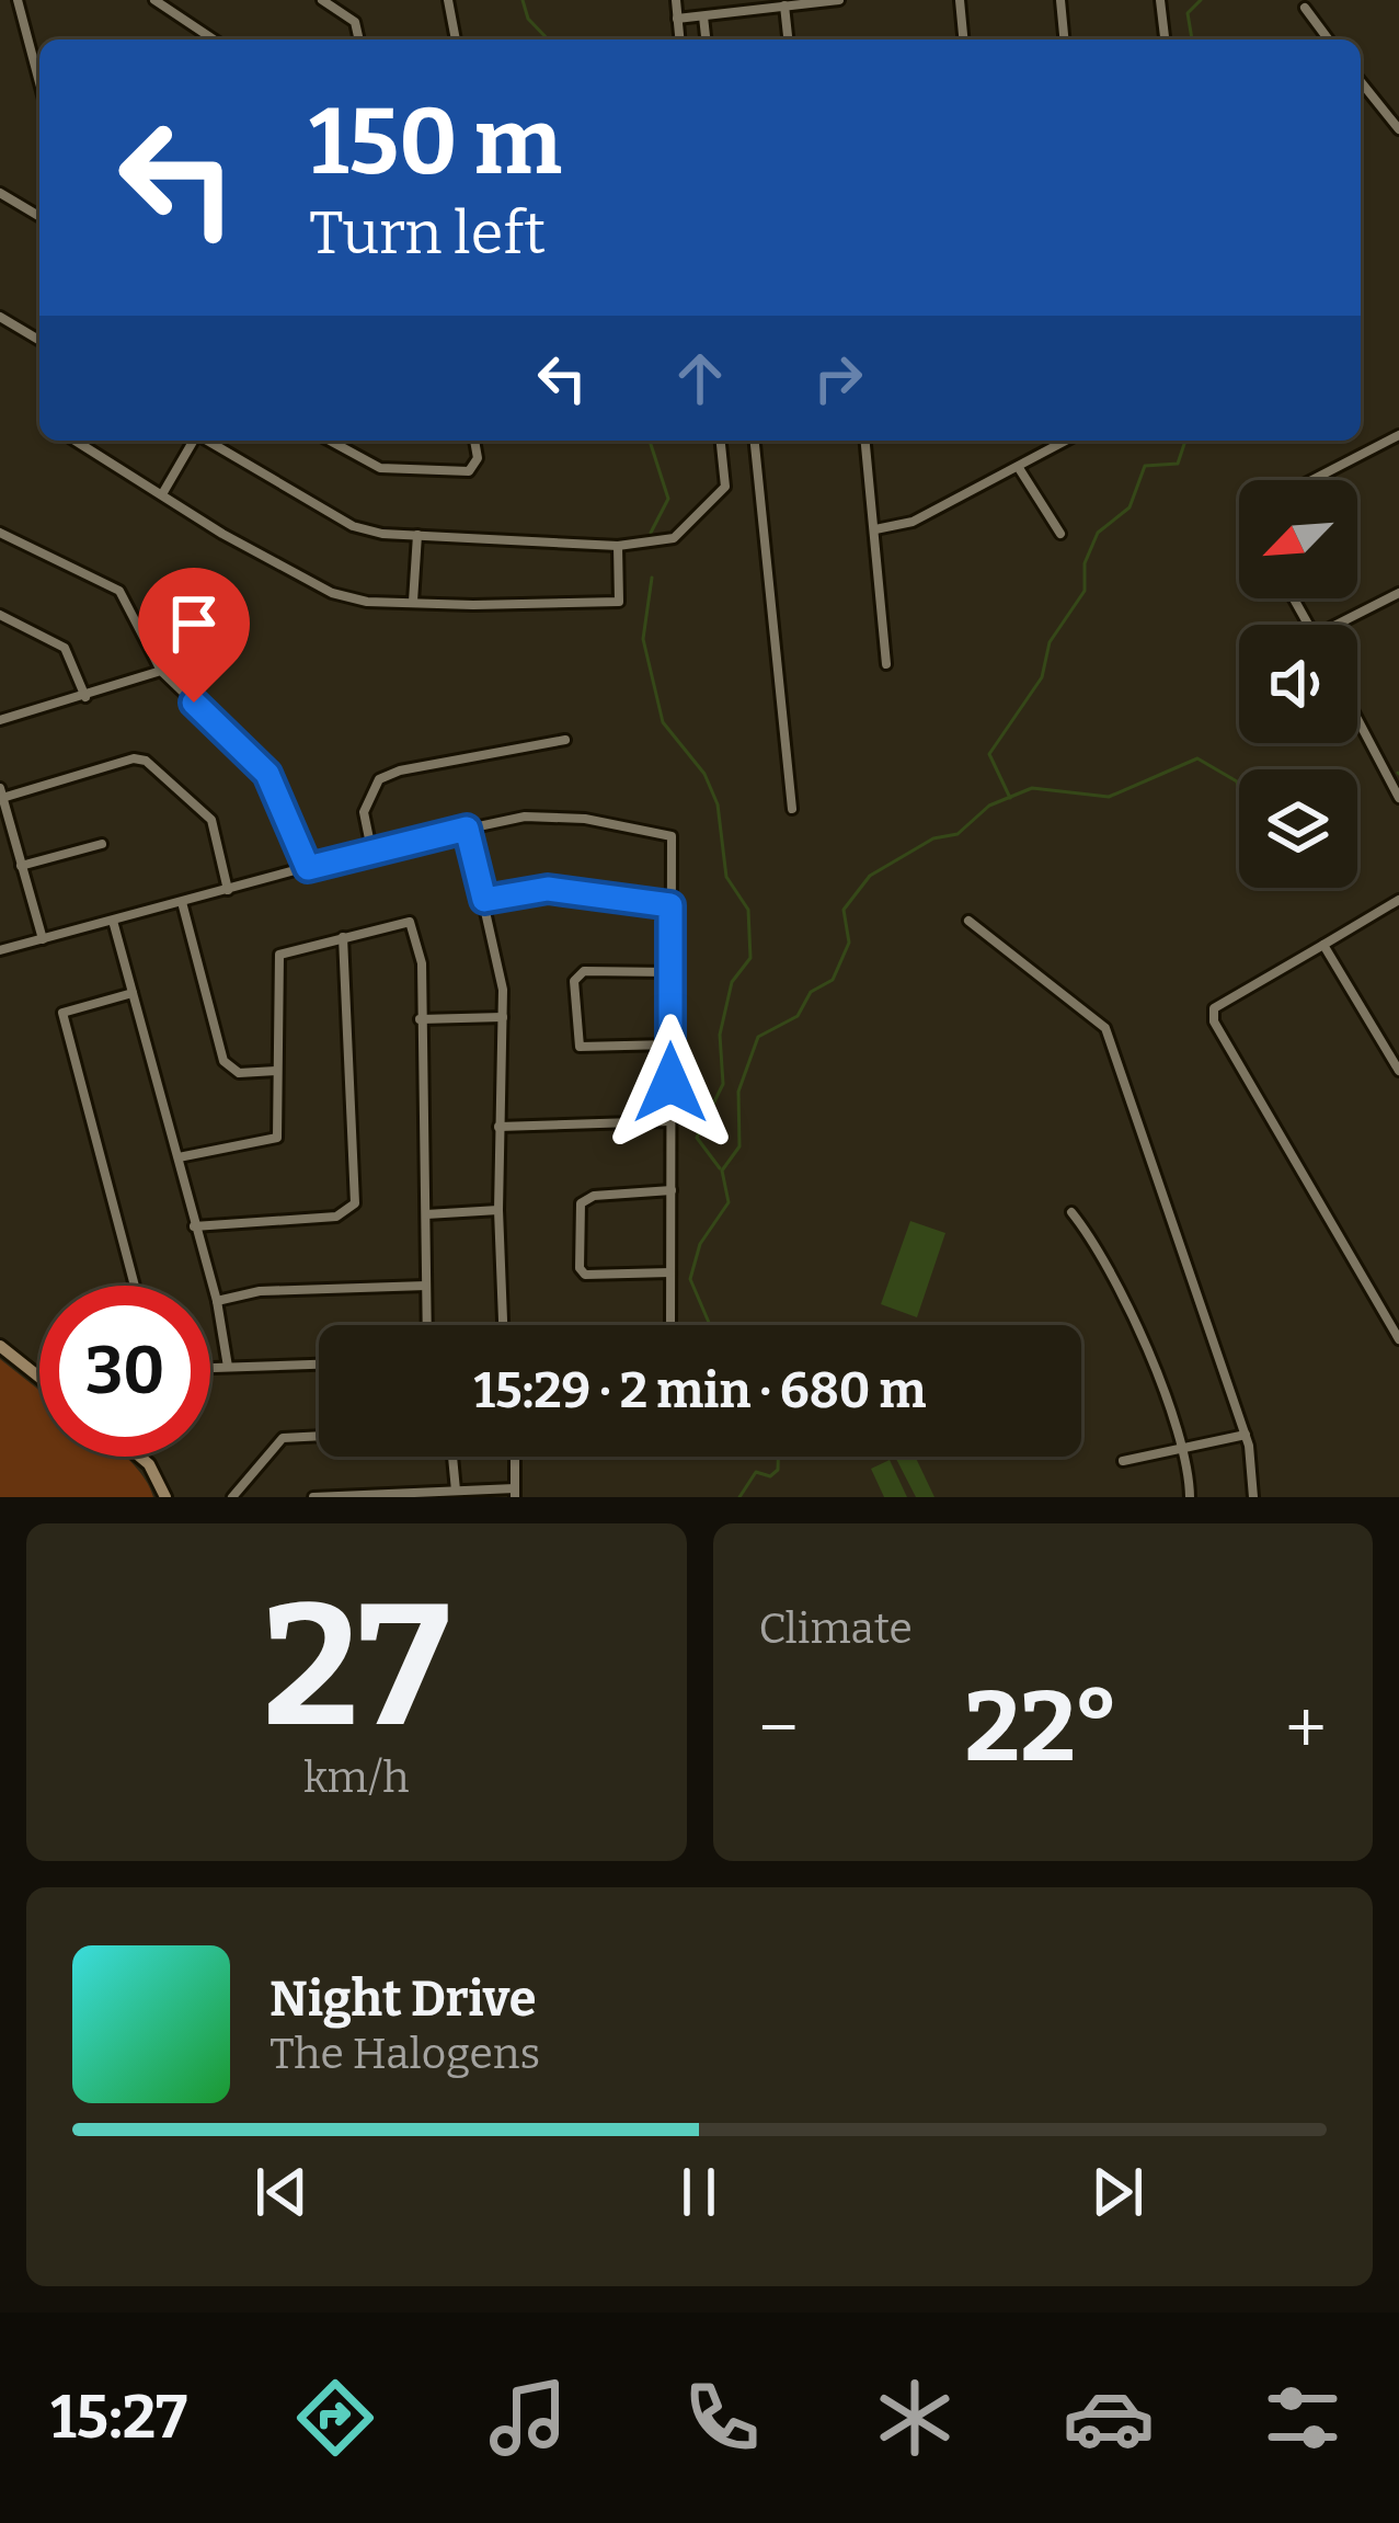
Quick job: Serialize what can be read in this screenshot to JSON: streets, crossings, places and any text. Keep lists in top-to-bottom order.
{
  "north": "bottom left",
  "page": {
    "turn": ["150 m", "Turn left"],
    "limit": "30",
    "trip": "15:29 · 2 min · 680 m",
    "tile": [
      ["27", "km/h"],
      "Climate"
    ],
    "heat": ["−", "22°", "+"],
    "song": ["Night Drive", "The Halogens"],
    "tabs": "15:27"
  }
}
